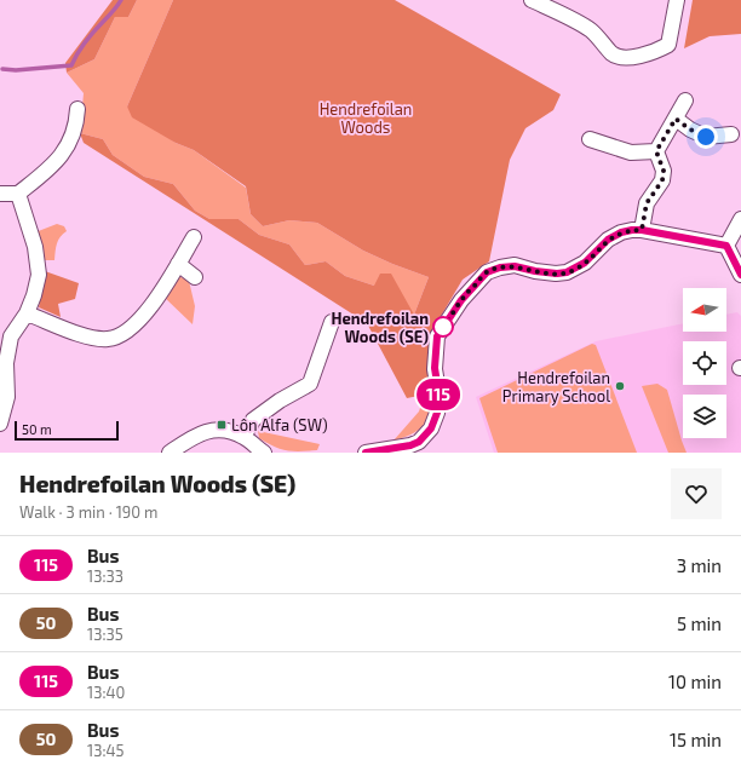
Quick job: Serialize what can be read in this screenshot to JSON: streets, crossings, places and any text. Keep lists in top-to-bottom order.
{
  "parks": ["Hendrefoilan Woods"],
  "places": {
    "other": ["Hendrefoilan Woods (SE)", "Hendrefoilan Primary School"],
    "transit": ["Lôn Alfa (SW)"]
  },
  "lines": ["bus line 115"],
  "scale_bar": "50 m",
  "north": "left",
  "page": {
    "on_map": "115",
    "scale": "50 m",
    "heading": ["Hendrefoilan Woods (SE)", "Walk · 3 min · 190 m"],
    "list": [
      {
        "mark": "115",
        "name": "Bus",
        "note": "13:33",
        "value": "3 min"
      },
      {
        "mark": "50",
        "name": "Bus",
        "note": "13:35",
        "value": "5 min"
      },
      {
        "mark": "115",
        "name": "Bus",
        "note": "13:40",
        "value": "10 min"
      },
      {
        "mark": "50",
        "name": "Bus",
        "note": "13:45",
        "value": "15 min"
      }
    ]
  }
}
